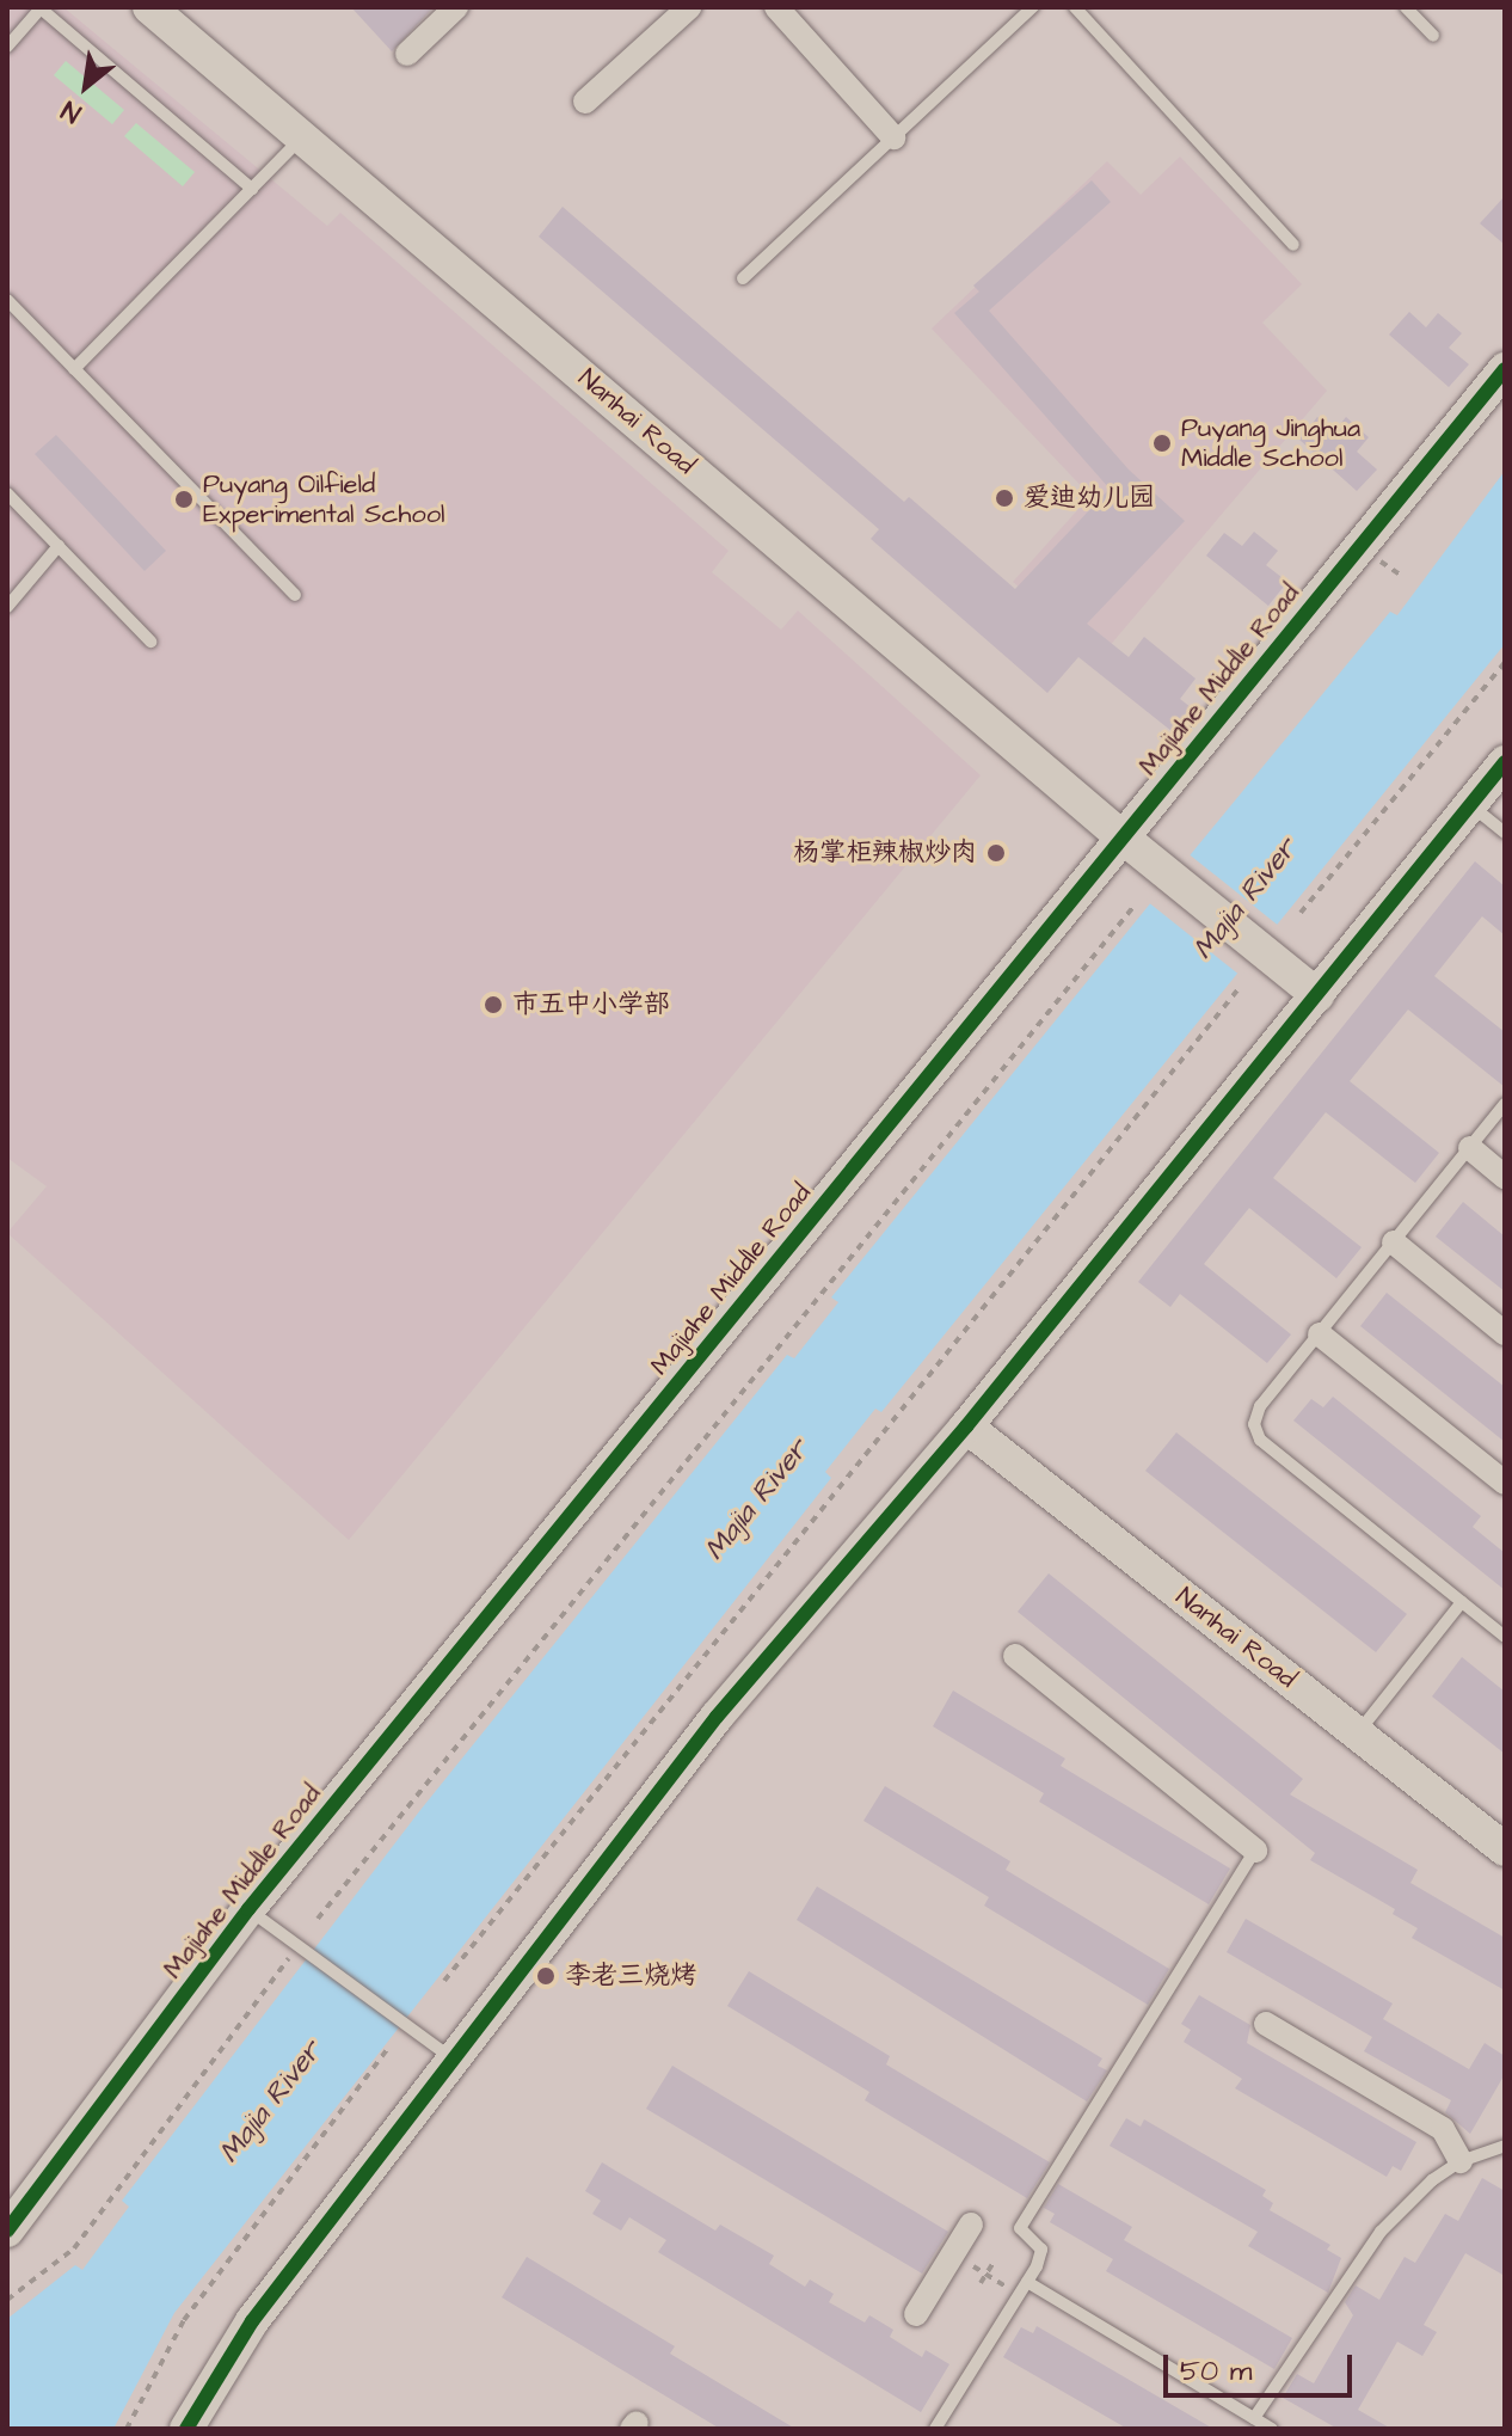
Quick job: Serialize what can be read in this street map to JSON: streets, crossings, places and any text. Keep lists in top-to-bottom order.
{
  "streets": {
    "street": ["Nanhai Road", "Majiahe Middle Road"]
  },
  "crossings": [
    ["Nanhai Road", "Majiahe Middle Road"]
  ],
  "water": ["Majia River"],
  "places": [
    "Puyang Jinghua Middle School",
    "爱迪幼儿园",
    "Puyang Oilfield Experimental School",
    "杨掌柜辣椒炒肉",
    "市五中小学部",
    "李老三烧烤"
  ],
  "scale_bar": "50 m",
  "north": "bottom left"
}
